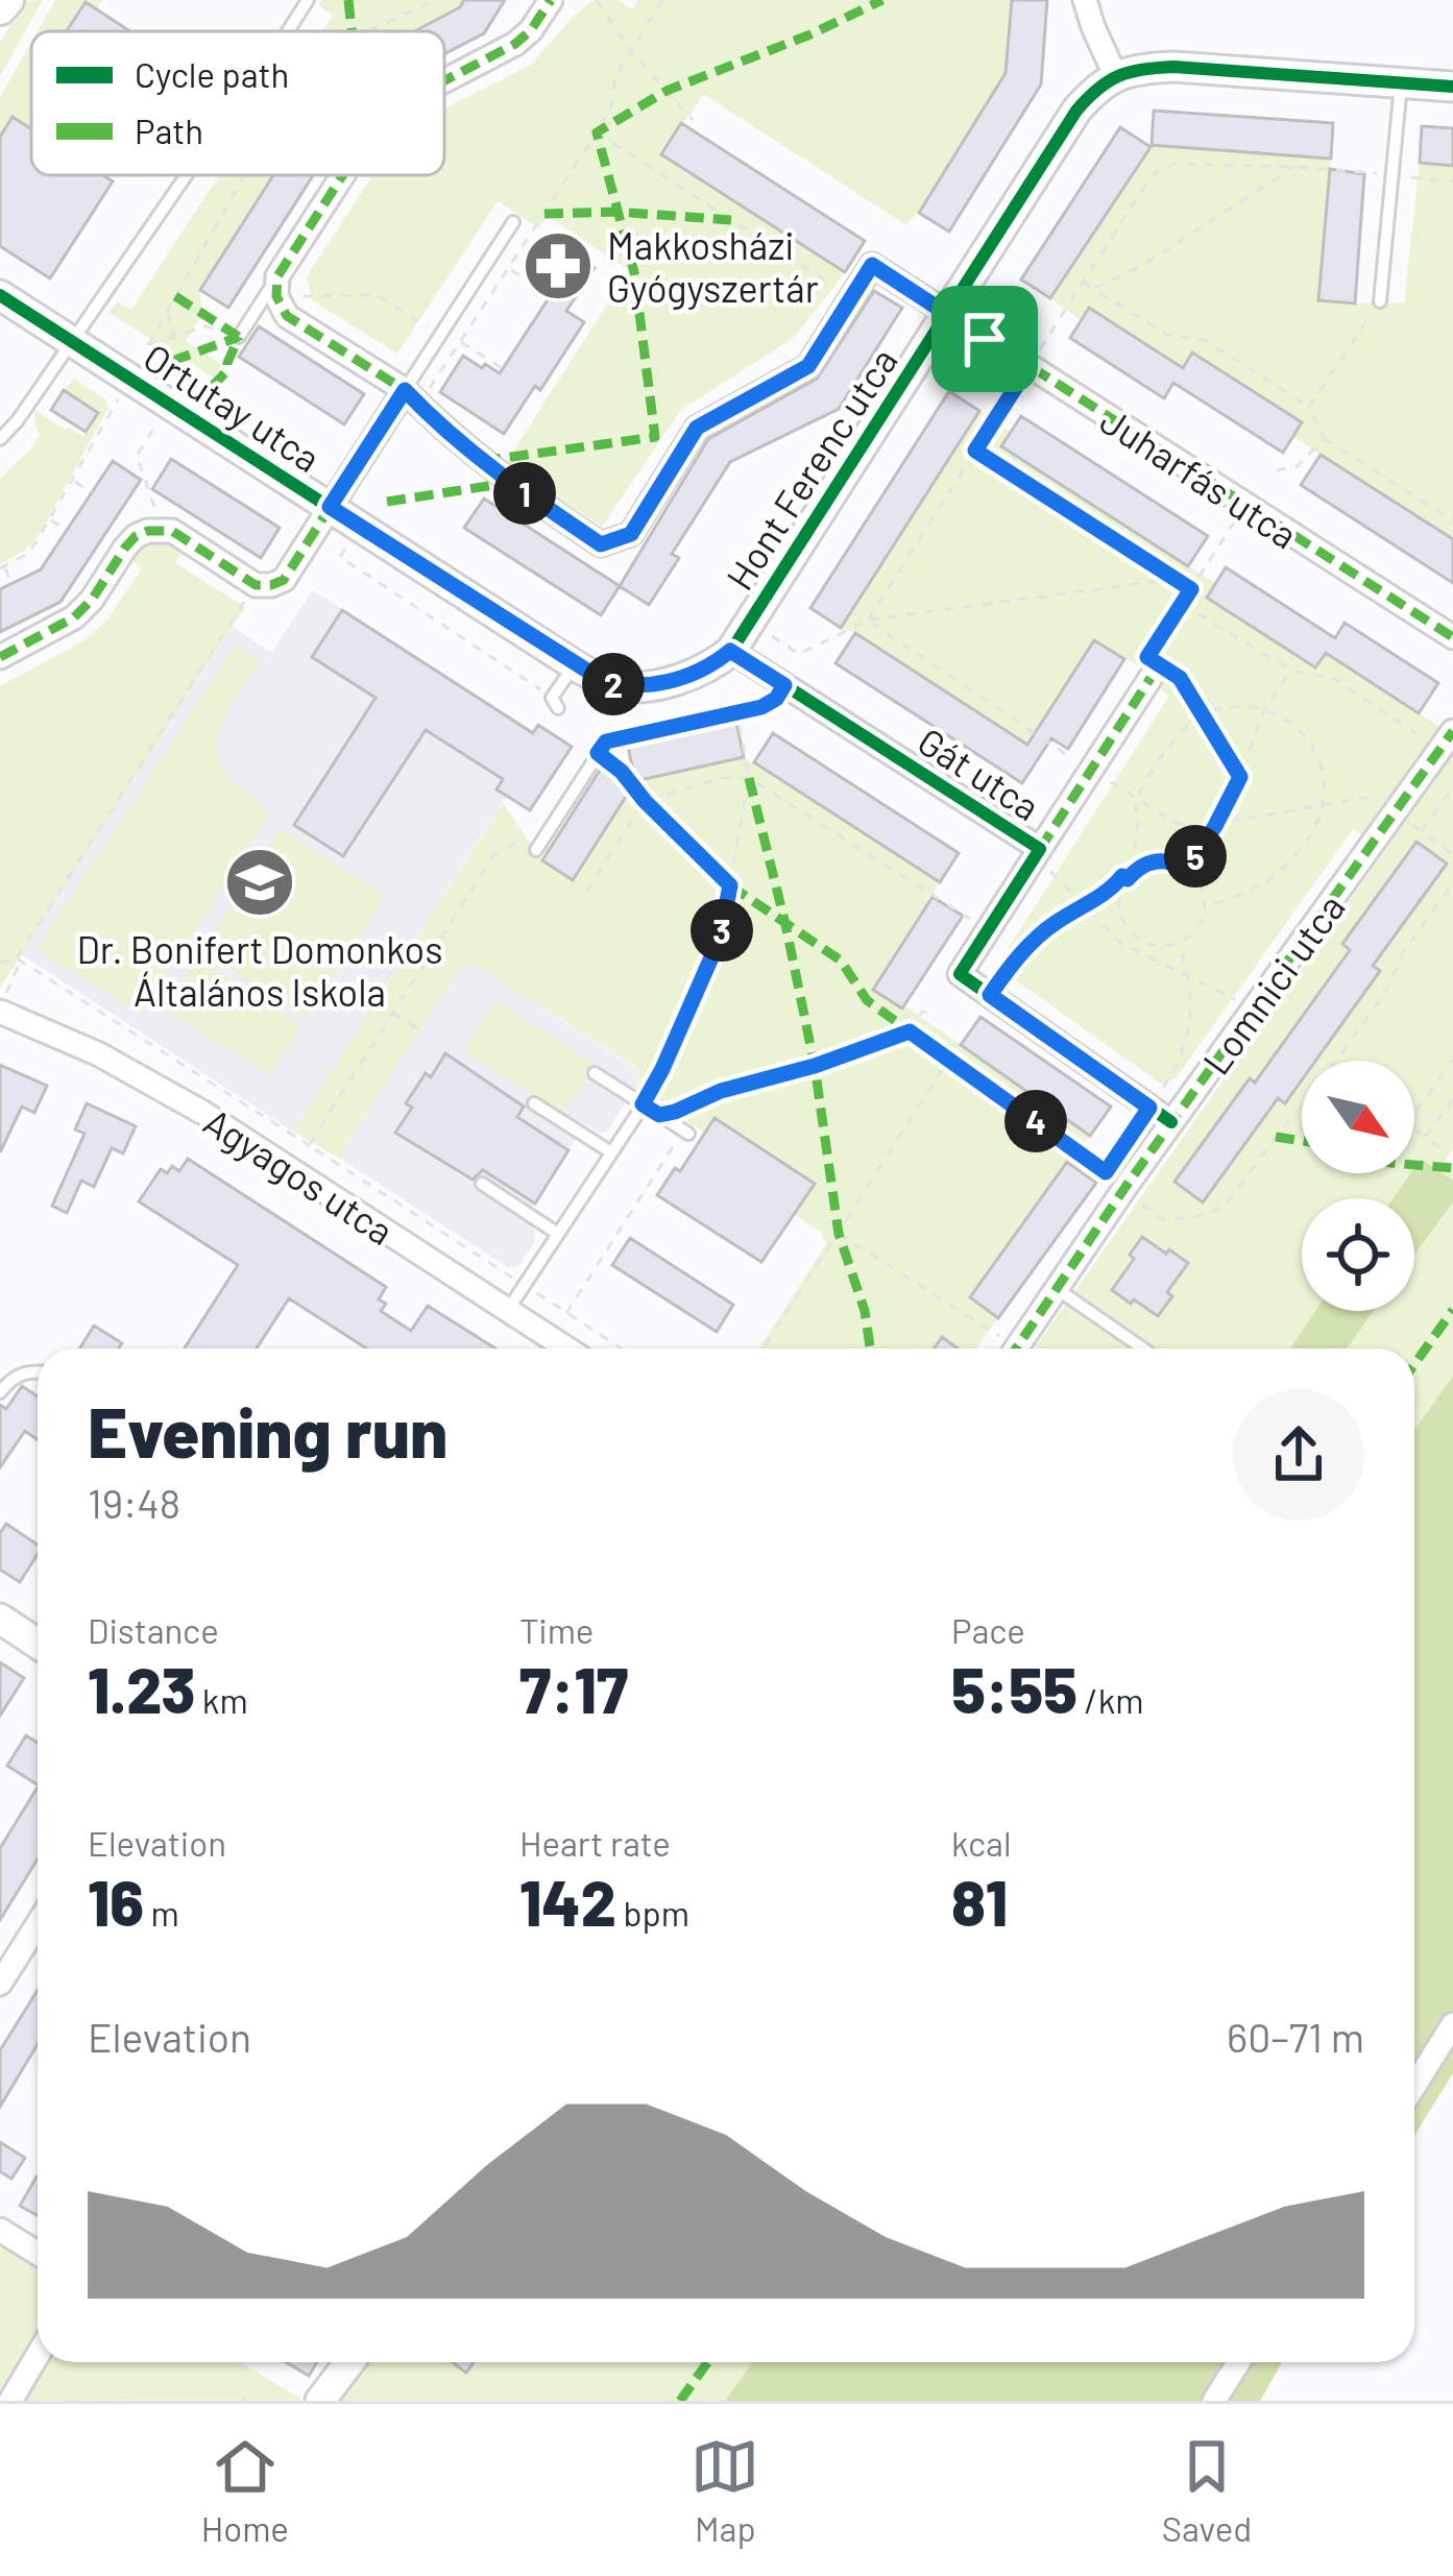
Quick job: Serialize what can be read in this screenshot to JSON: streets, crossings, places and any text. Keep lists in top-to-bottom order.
{
  "streets": {
    "street": [
      "Ortutay utca",
      "Hont Ferenc utca",
      "Juharfás utca",
      "Gát utca",
      "Lomnici utca",
      "Agyagos utca"
    ]
  },
  "crossings": [
    ["Ortutay utca", "Hont Ferenc utca"],
    ["Ortutay utca", "Gát utca"],
    ["Hont Ferenc utca", "Juharfás utca"]
  ],
  "places": {
    "pharmacy": ["Makkosházi Gyógyszertár"],
    "school or university": ["Dr. Bonifert Domonkos Általános Iskola"]
  },
  "legend": ["Cycle path", "Path"],
  "north": "bottom right",
  "page": {
    "pins": [
      "1",
      "2",
      "5",
      "3",
      "4"
    ],
    "heading": ["Evening run", "19:48"],
    "stats": [
      ["Distance", "1.23 km"],
      ["Time", "7:17"],
      ["Pace", "5:55 /km"],
      ["Elevation", "16 m"],
      ["Heart rate", "142 bpm"],
      ["kcal", "81"]
    ],
    "chart": ["Elevation", "60–71 m"],
    "tabs": ["Home", "Map", "Saved"]
  }
}
